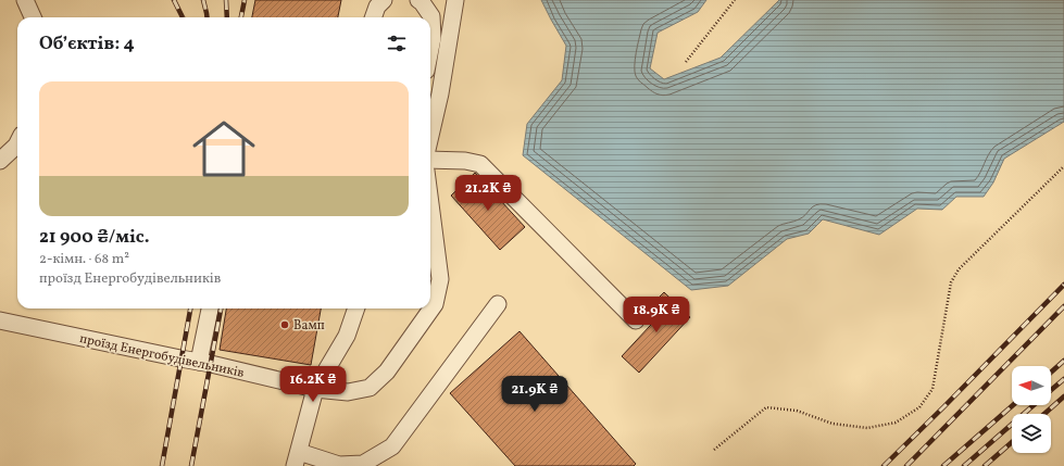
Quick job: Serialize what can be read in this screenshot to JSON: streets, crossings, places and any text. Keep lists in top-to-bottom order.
{
  "streets": {
    "street": ["проїзд Енергобудівельників"]
  },
  "places": ["Вамп"],
  "north": "left",
  "page": {
    "heading": "Об’єктів: 4",
    "list": [
      {
        "name": "21 900 ₴/міс.",
        "note": "2-кімн. · 68 m² · проїзд Енергобудівельників"
      }
    ],
    "price": [
      "21.2K ₴",
      "18.9K ₴",
      "16.2K ₴",
      "21.9K ₴"
    ]
  }
}
